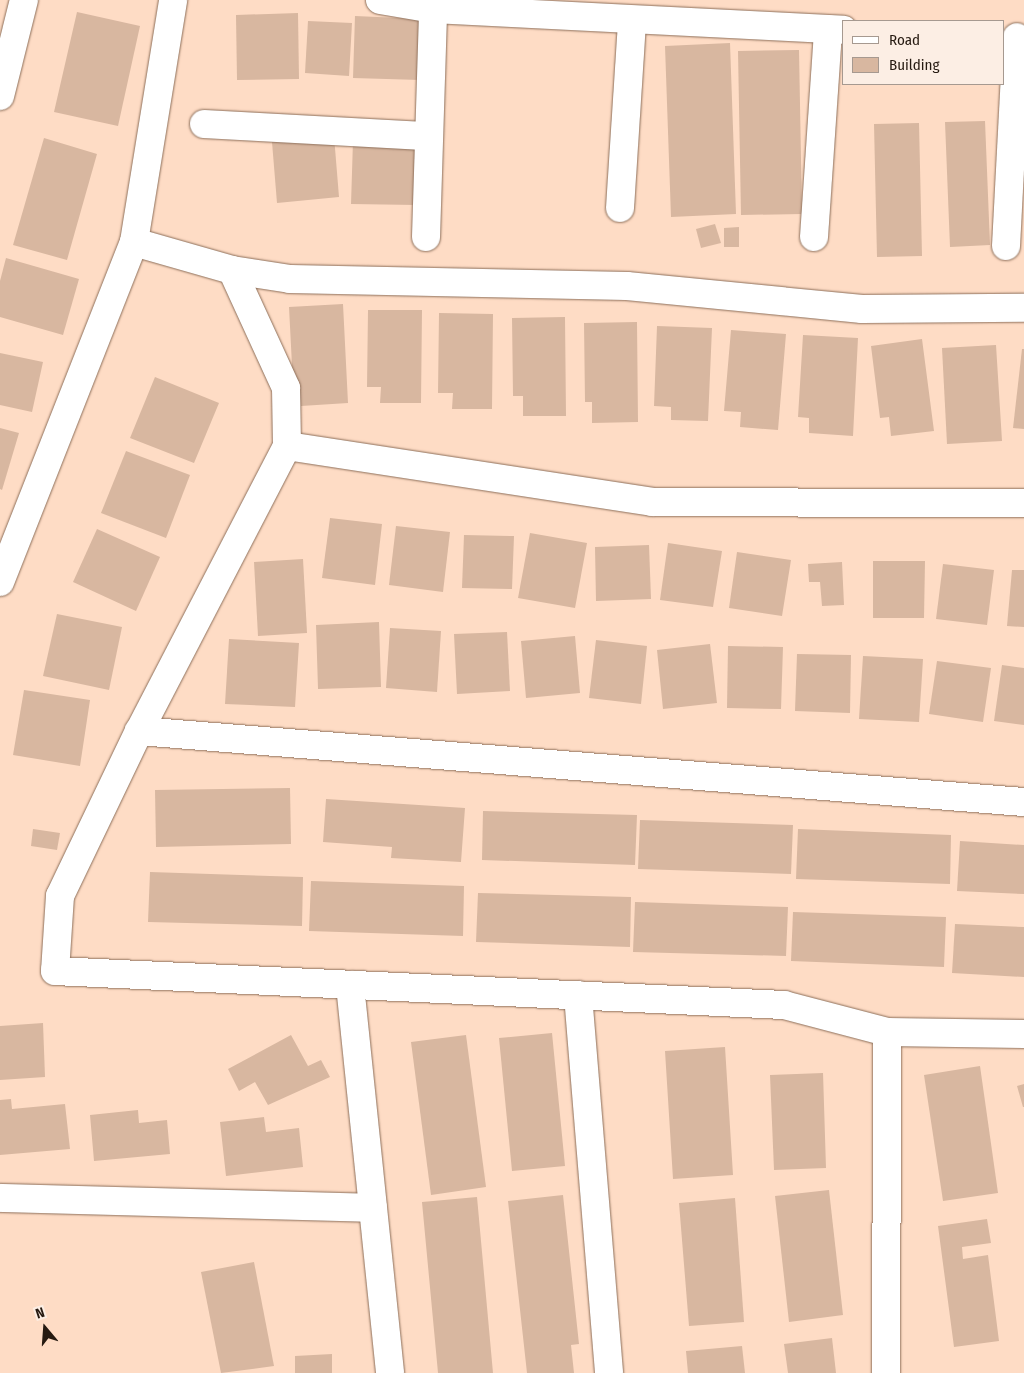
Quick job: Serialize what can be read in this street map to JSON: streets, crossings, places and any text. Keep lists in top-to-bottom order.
{
  "legend": ["Road", "Building"],
  "north": "top"
}
